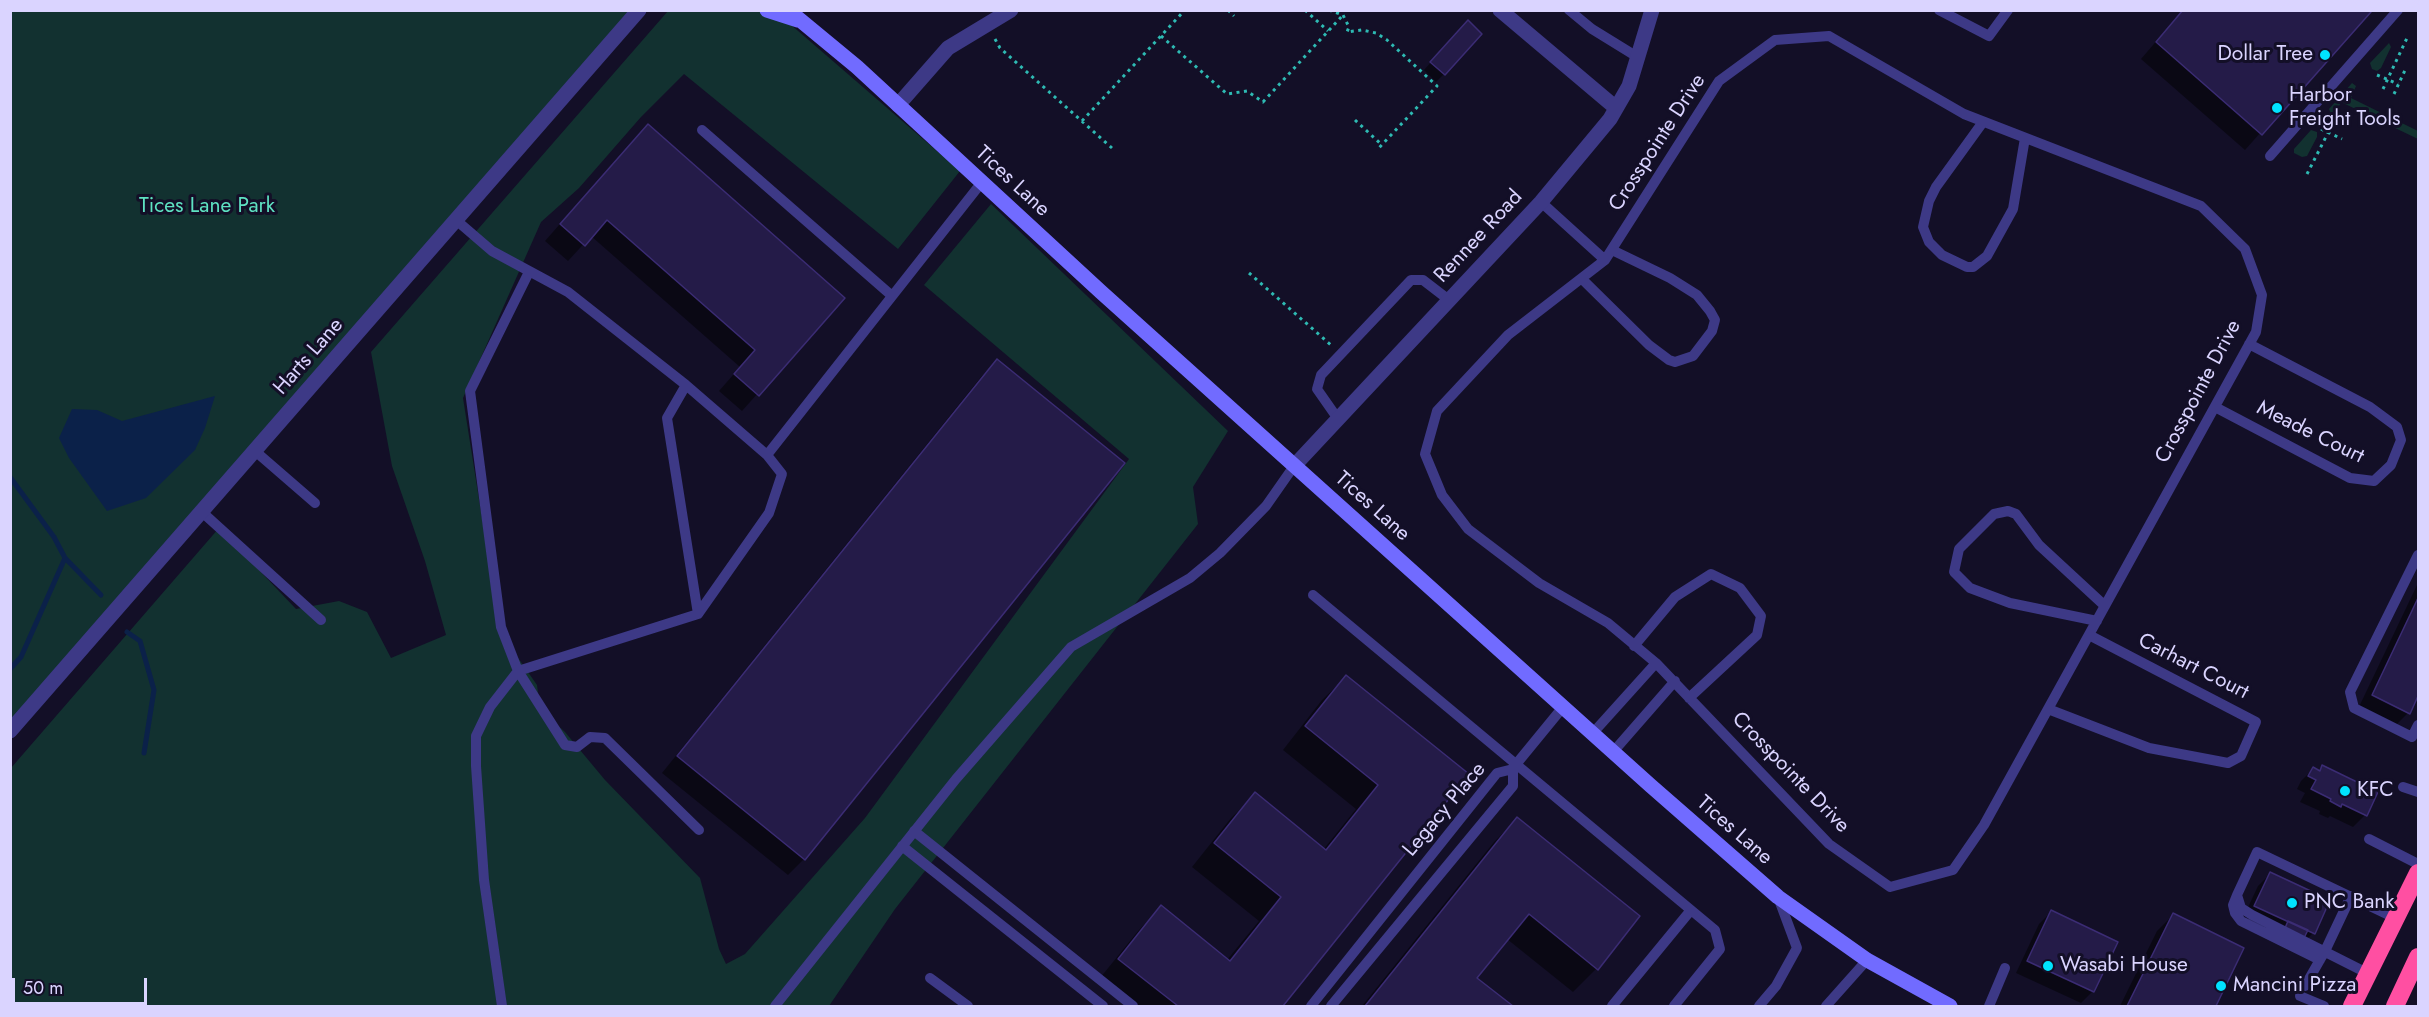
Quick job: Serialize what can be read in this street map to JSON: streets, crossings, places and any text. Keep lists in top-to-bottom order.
{
  "streets": {
    "street": ["Tices Lane", "Rennee Road", "Harts Lane"],
    "lane": [
      "Crosspointe Drive",
      "Meade Court",
      "Carhart Court",
      "Legacy Place"
    ]
  },
  "crossings": [
    ["Crosspointe Drive", "Meade Court"],
    ["Crosspointe Drive", "Carhart Court"],
    ["Tices Lane", "Rennee Road"]
  ],
  "parks": ["Tices Lane Park"],
  "places": [
    "Dollar Tree",
    "Harbor Freight Tools",
    "KFC",
    "PNC Bank",
    "Wasabi House",
    "Mancini Pizza"
  ],
  "scale_bar": "50 m"
}
